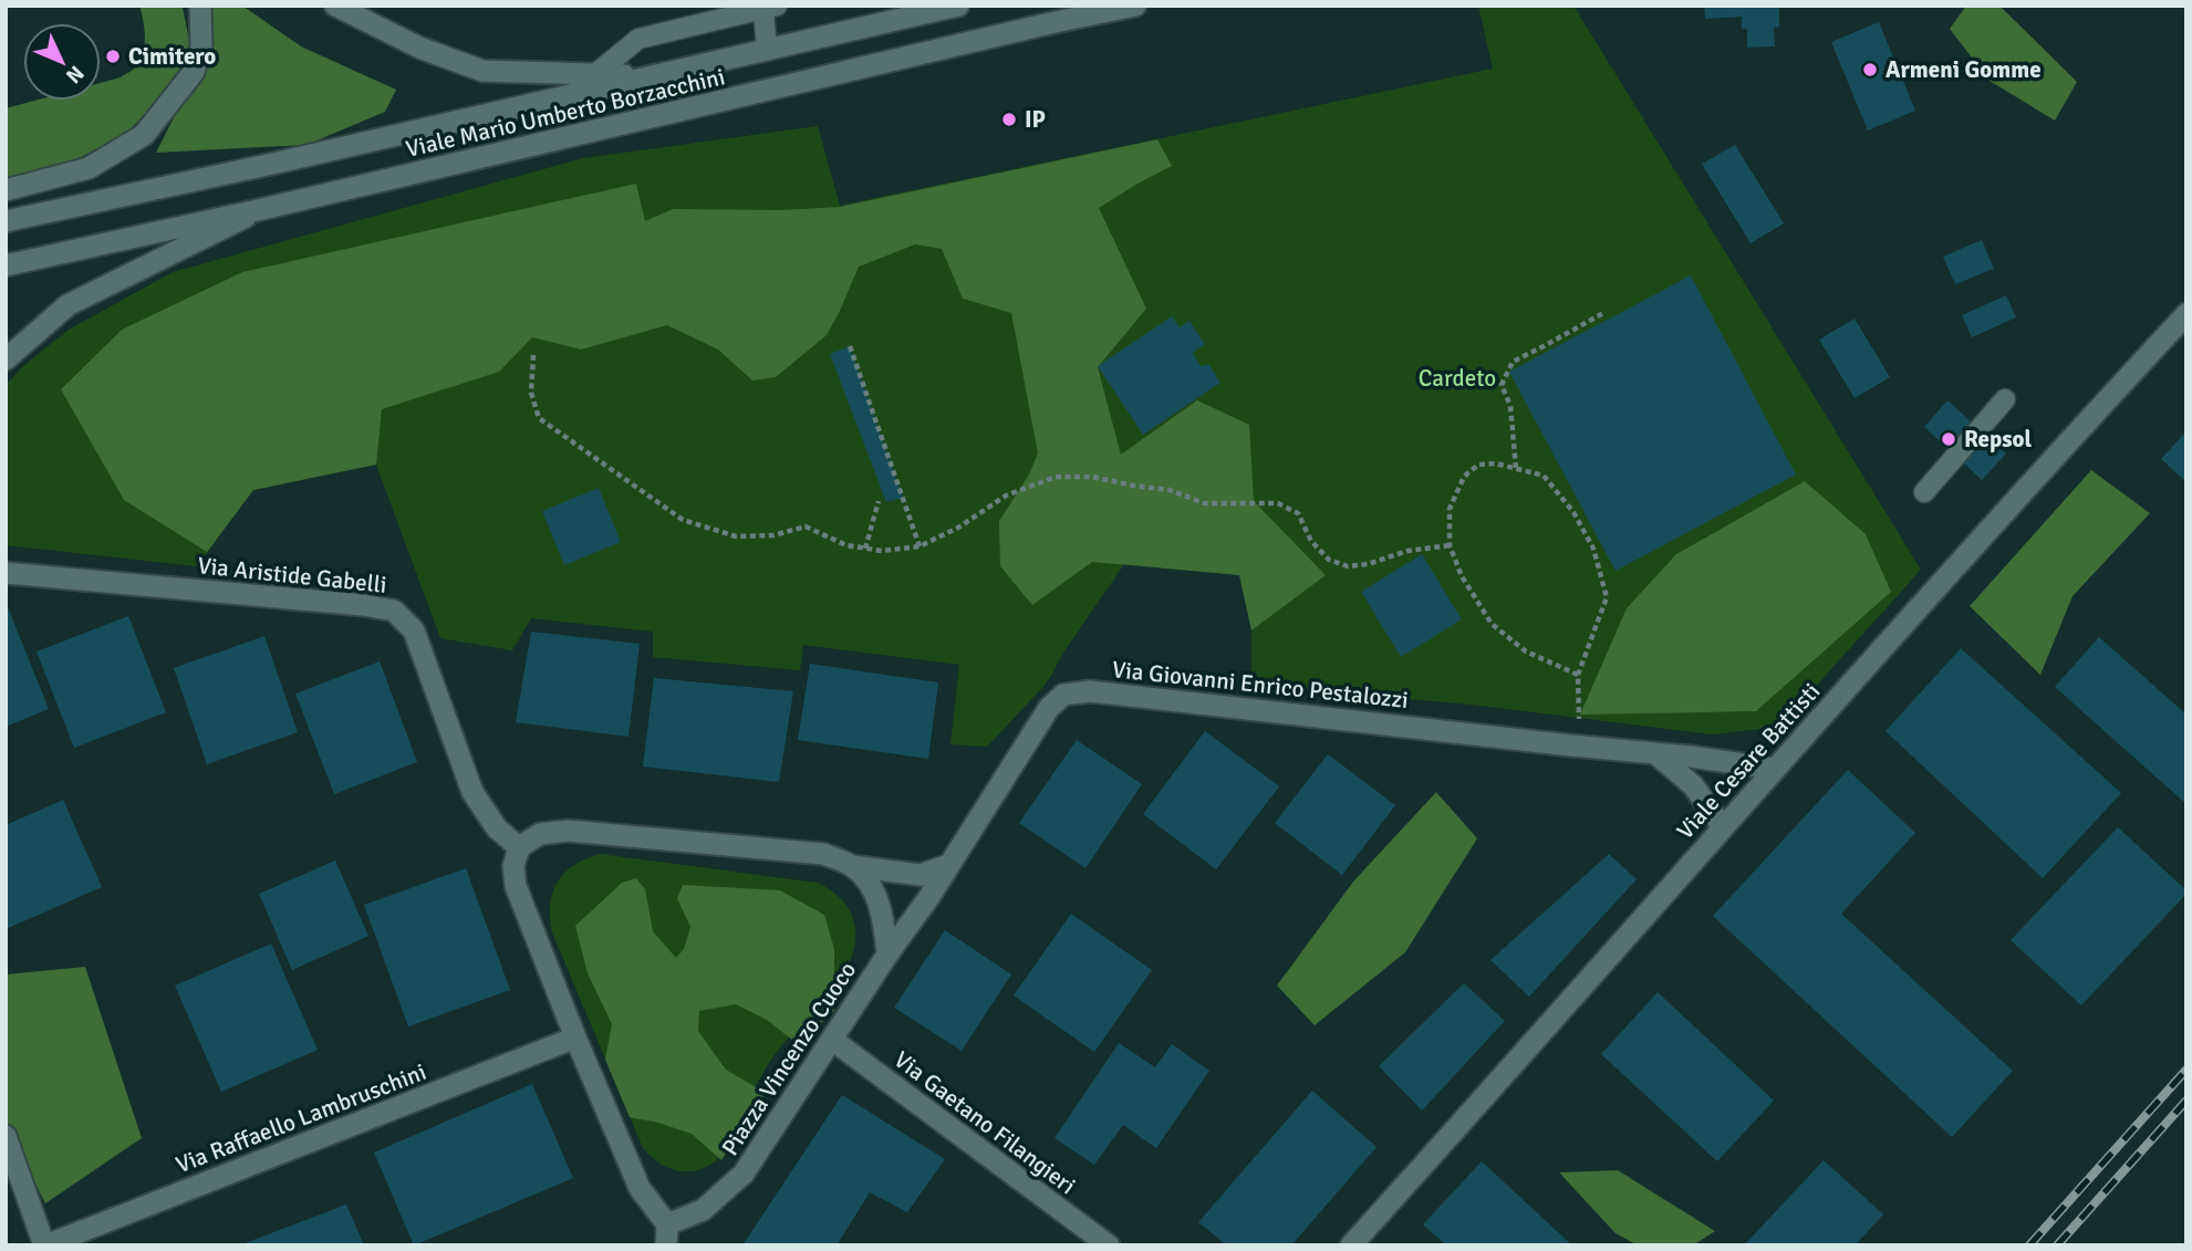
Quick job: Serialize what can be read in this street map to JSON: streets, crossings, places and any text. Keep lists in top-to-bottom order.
{
  "streets": {
    "street": [
      "Viale Mario Umberto Borzacchini",
      "Via Aristide Gabelli",
      "Via Giovanni Enrico Pestalozzi",
      "Viale Cesare Battisti",
      "Piazza Vincenzo Cuoco",
      "Via Raffaello Lambruschini",
      "Via Gaetano Filangieri"
    ]
  },
  "crossings": [
    ["Via Aristide Gabelli", "Piazza Vincenzo Cuoco"],
    ["Via Giovanni Enrico Pestalozzi", "Viale Cesare Battisti"],
    ["Via Giovanni Enrico Pestalozzi", "Piazza Vincenzo Cuoco"],
    ["Piazza Vincenzo Cuoco", "Via Raffaello Lambruschini"],
    ["Piazza Vincenzo Cuoco", "Via Gaetano Filangieri"]
  ],
  "parks": ["Cardeto"],
  "places": [
    "Cimitero",
    "Armeni Gomme",
    "IP",
    "Repsol"
  ],
  "north": "bottom right"
}
